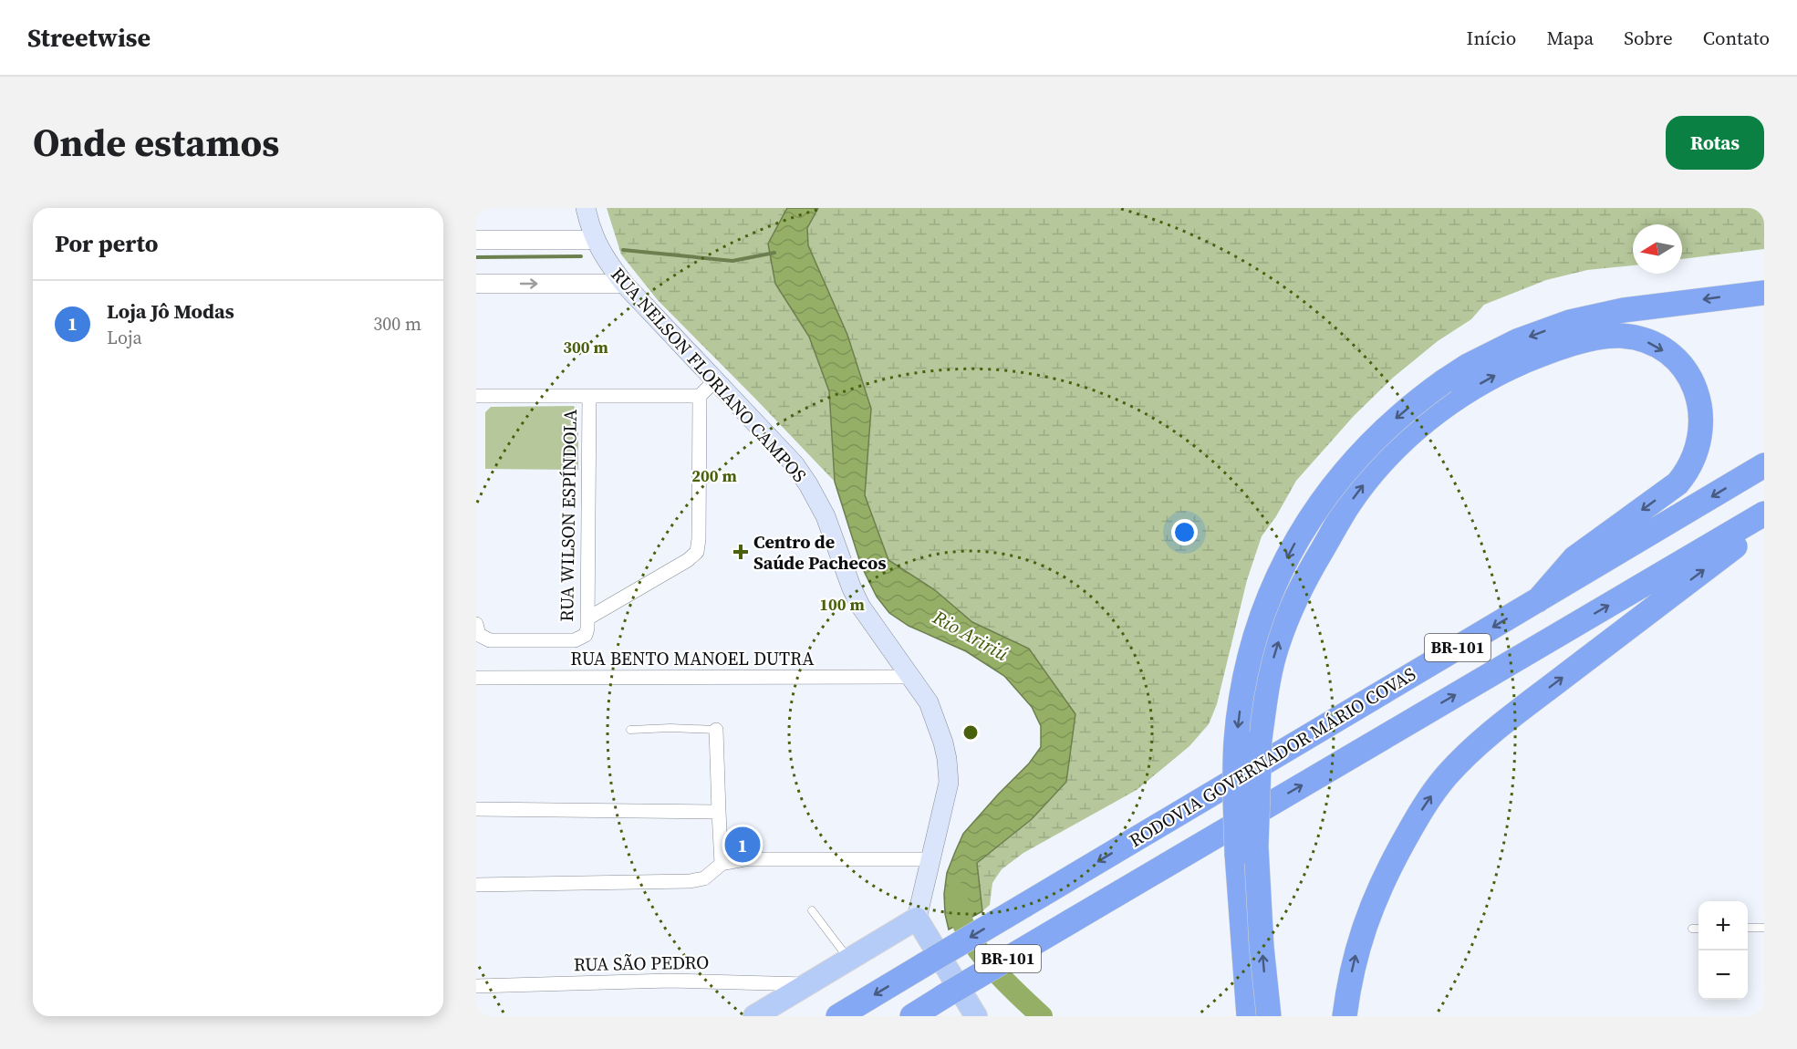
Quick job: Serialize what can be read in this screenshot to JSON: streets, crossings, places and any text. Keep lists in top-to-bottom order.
{
  "streets": {
    "highway": ["BR-101", "RODOVIA GOVERNADOR MÁRIO COVAS"],
    "main road": ["RUA NELSON FLORIANO CAMPOS"],
    "street": ["RUA WILSON ESPÍNDOLA", "RUA BENTO MANOEL DUTRA", "RUA SÃO PEDRO"]
  },
  "crossings": [
    ["RUA NELSON FLORIANO CAMPOS", "RUA BENTO MANOEL DUTRA"],
    ["BR-101", "RODOVIA GOVERNADOR MÁRIO COVAS"]
  ],
  "water": ["Rio Aririú"],
  "places": {
    "health": ["Centro de Saúde Pachecos"]
  },
  "north": "left",
  "page": {
    "header": "Streetwise",
    "nav": [
      "Início",
      "Mapa",
      "Sobre",
      "Contato"
    ],
    "title": "Onde estamos",
    "buttons": "Rotas",
    "heading": "Por perto",
    "list": [
      {
        "mark": "1",
        "name": "Loja Jô Modas",
        "note": "Loja",
        "value": "300 m"
      }
    ],
    "pins": "1",
    "map_buttons": ["+", "−"]
  },
  "rings": ["300 m", "200 m", "100 m"]
}
